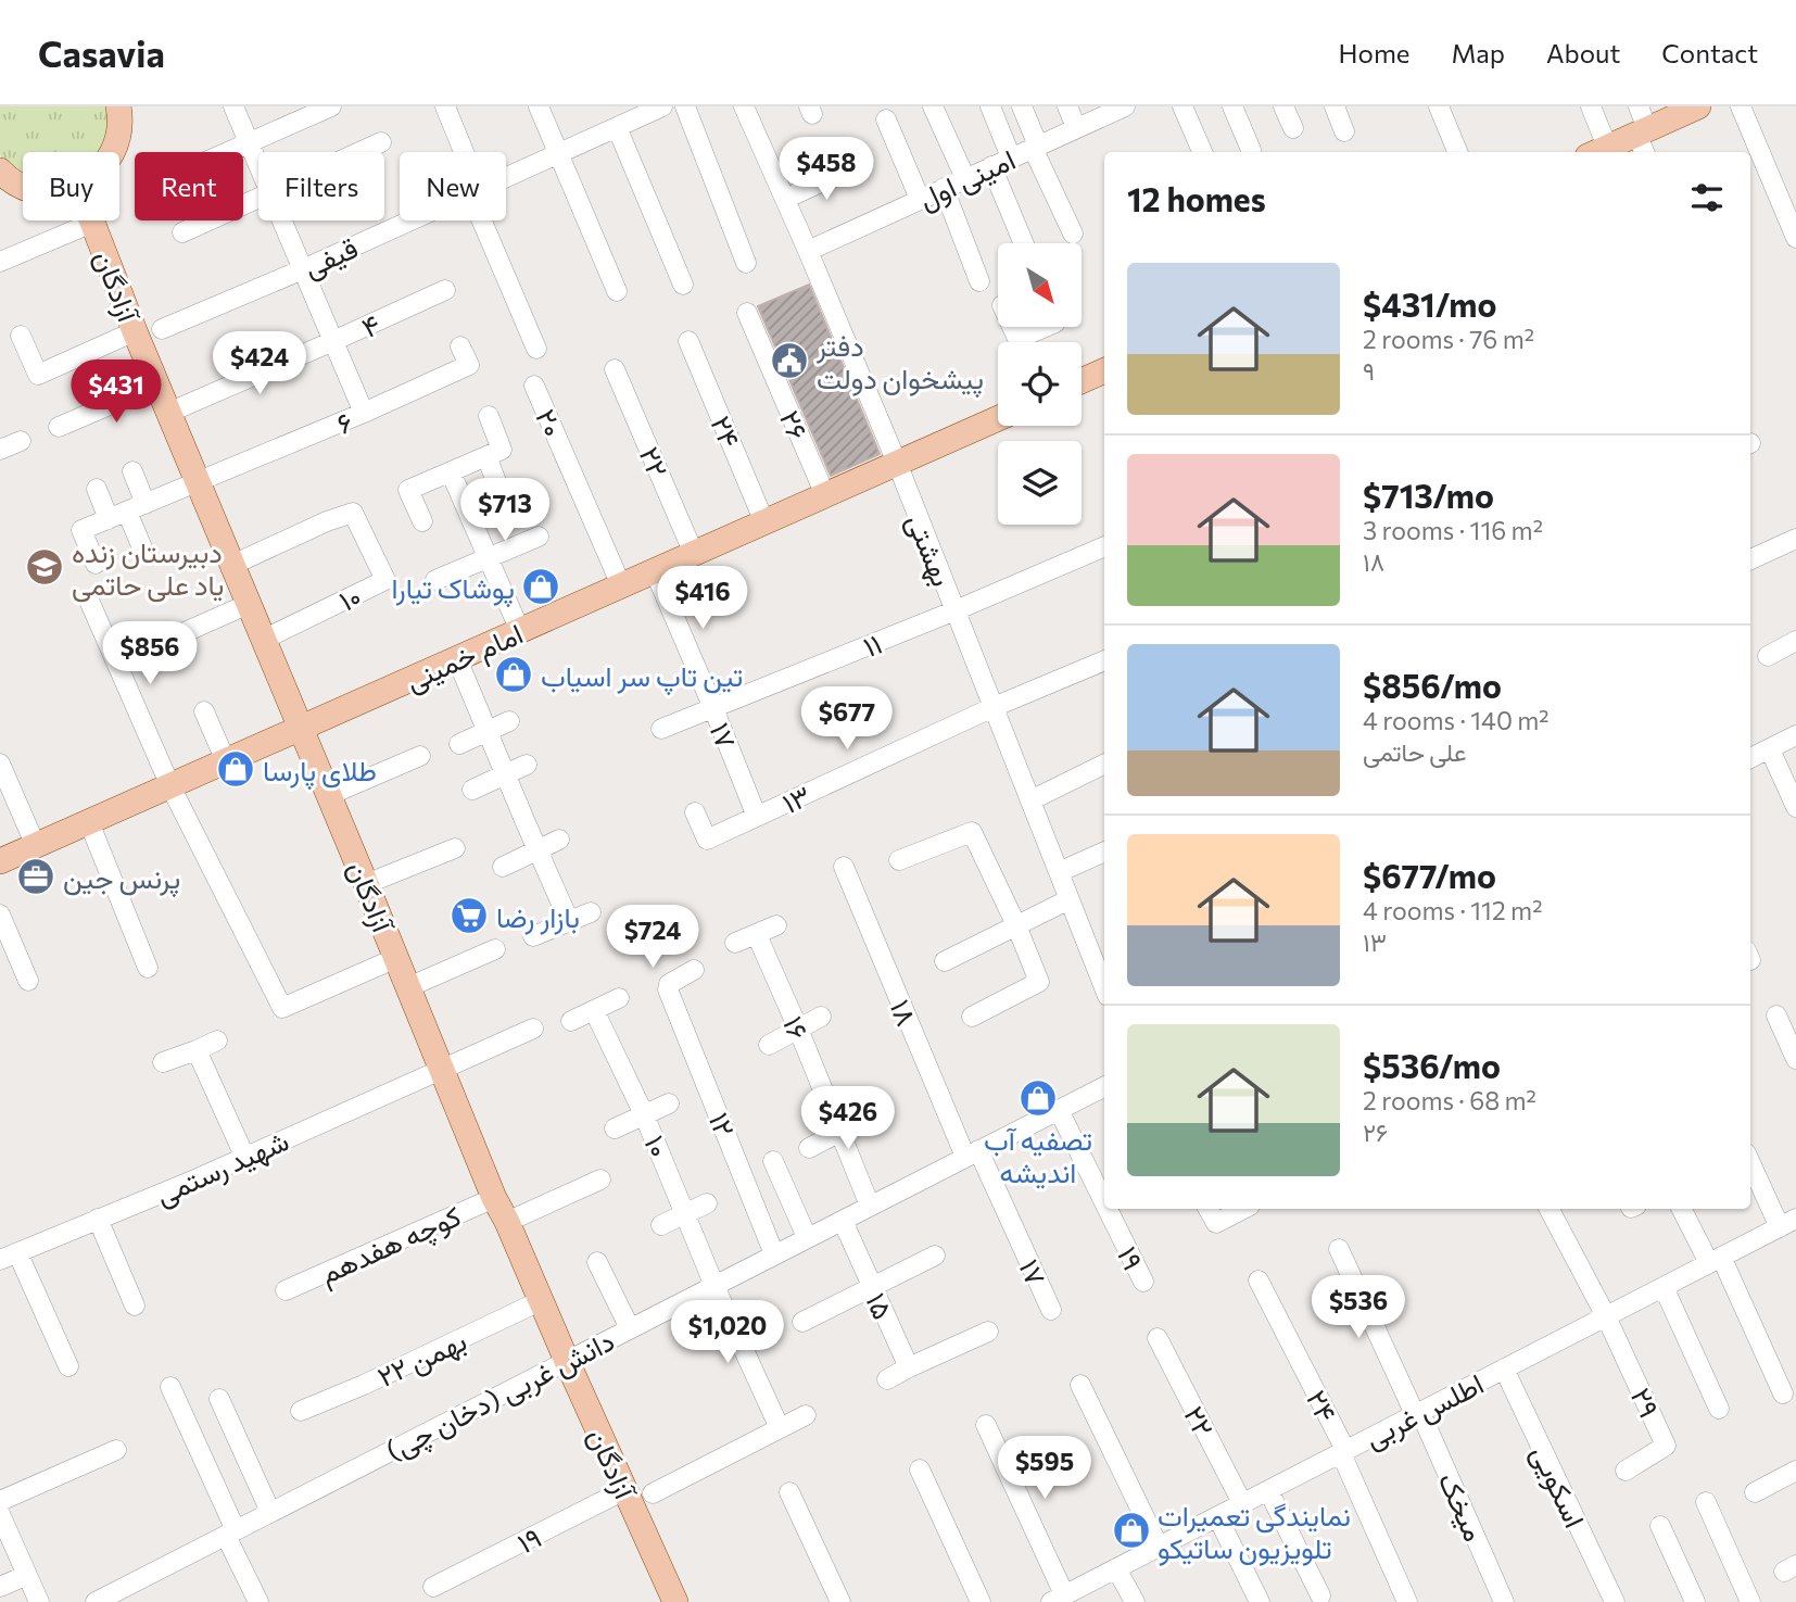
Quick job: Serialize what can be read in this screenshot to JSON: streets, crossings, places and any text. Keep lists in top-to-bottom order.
{
  "streets": {
    "main road": ["آزادگان", "امام خمینی"],
    "street": [
      "امینی اول",
      "قیفی",
      "۴",
      "۶",
      "۲۰",
      "۲۶",
      "۲۴",
      "۲۲",
      "بهشتی",
      "۱۰",
      "۱۱",
      "۱۷",
      "۱۳",
      "۱۸",
      "۱۶",
      "۱۲",
      "شهید رستمی",
      "کوچه هفدهم",
      "۱۹",
      "۱۵",
      "۲۲ بهمن",
      "دانش غربی (دخان چی)",
      "۲۹",
      "اطلس غربی",
      "اسکویی",
      "میخک"
    ]
  },
  "crossings": [
    ["امینی اول", "بهشتی"],
    ["آزادگان", "۴"],
    ["آزادگان", "۶"],
    ["آزادگان", "۱۰"],
    ["آزادگان", "امام خمینی"],
    ["آزادگان", "شهید رستمی"],
    ["آزادگان", "کوچه هفدهم"],
    ["آزادگان", "۱۹"],
    ["آزادگان", "۲۲ بهمن"],
    ["آزادگان", "دانش غربی (دخان چی)"],
    ["۲۰", "امام خمینی"],
    ["۲۶", "امام خمینی"],
    ["۲۴", "امام خمینی"],
    ["۲۴", "اطلس غربی"],
    ["۲۲", "امام خمینی"],
    ["۲۲", "اطلس غربی"],
    ["بهشتی", "۱۱"],
    ["بهشتی", "امام خمینی"],
    ["بهشتی", "۱۳"],
    ["۱۰", "دانش غربی (دخان چی)"],
    ["۱۱", "۱۷"],
    ["امام خمینی", "۱۷"],
    ["۱۷", "۱۳"],
    ["۱۷", "۱۸"],
    ["۱۷", "دانش غربی (دخان چی)"],
    ["۱۸", "دانش غربی (دخان چی)"],
    ["۱۶", "دانش غربی (دخان چی)"],
    ["۱۲", "دانش غربی (دخان چی)"],
    ["۱۹", "دانش غربی (دخان چی)"],
    ["۱۵", "دانش غربی (دخان چی)"],
    ["۲۹", "اطلس غربی"],
    ["اطلس غربی", "اسکویی"],
    ["اطلس غربی", "میخک"]
  ],
  "places": {
    "public building": ["دفتر پیشخوان دولت"],
    "school or university": ["دبیرستان زنده یاد علی حاتمی"],
    "shop": [
      "پوشاک تیارا",
      "تین تاپ سر اسیاب",
      "طلای پارسا",
      "تصفیه آب اندیشه",
      "نمایندگی تعمیرات تلویزیون ساتیکو"
    ],
    "office": ["پرنس جین"],
    "supermarket": ["بازار رضا"]
  },
  "north": "bottom right",
  "page": {
    "header": "Casavia",
    "nav": [
      "Home",
      "Map",
      "About",
      "Contact"
    ],
    "price": [
      "$458",
      "$424",
      "$431",
      "$713",
      "$416",
      "$856",
      "$677",
      "$724",
      "$426",
      "$536",
      "$1,020",
      "$595"
    ],
    "chip": [
      "Buy",
      "Rent",
      "Filters",
      "New"
    ],
    "heading": "12 homes",
    "list": [
      {
        "name": "$431/mo",
        "note": "2 rooms · 76 m² · ۹"
      },
      {
        "name": "$713/mo",
        "note": "3 rooms · 116 m² · ۱۸"
      },
      {
        "name": "$856/mo",
        "note": "4 rooms · 140 m² · علی حاتمی"
      },
      {
        "name": "$677/mo",
        "note": "4 rooms · 112 m² · ۱۳"
      },
      {
        "name": "$536/mo",
        "note": "2 rooms · 68 m² · ۲۶"
      }
    ]
  }
}
